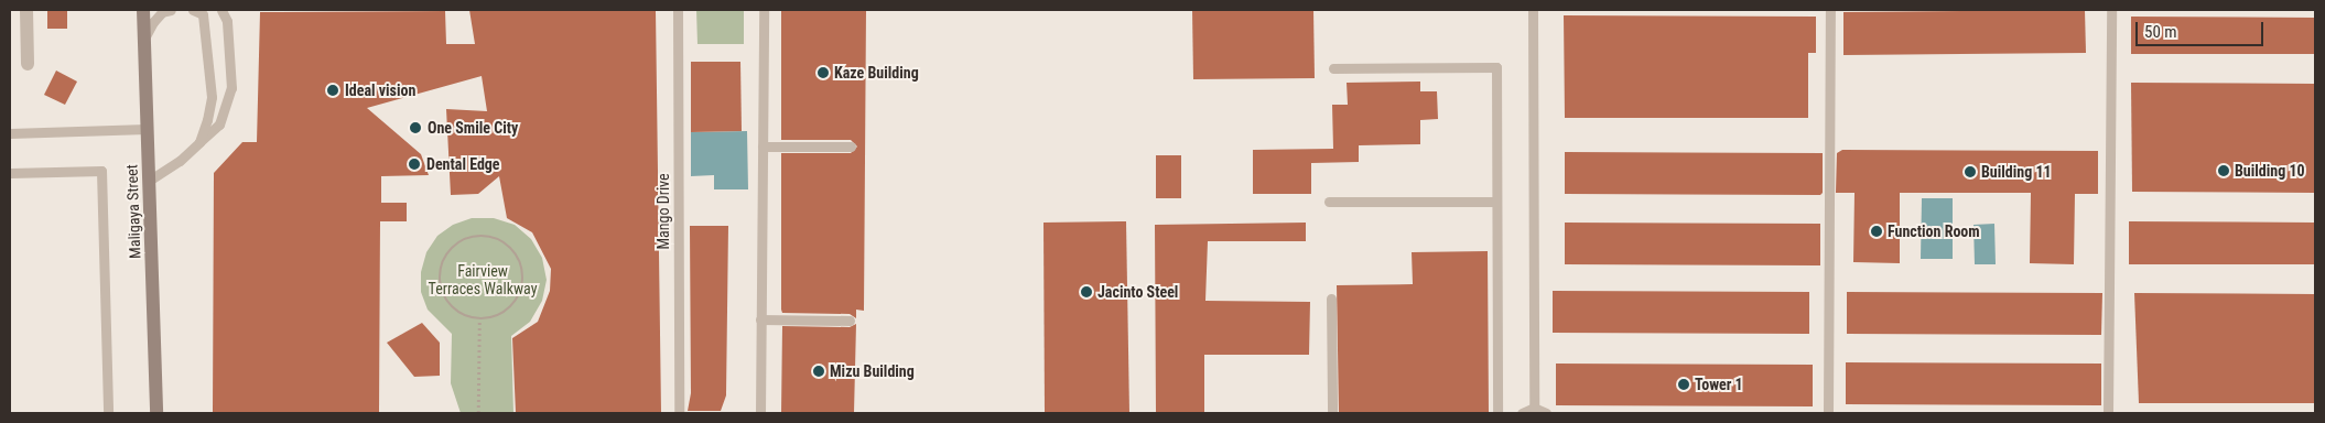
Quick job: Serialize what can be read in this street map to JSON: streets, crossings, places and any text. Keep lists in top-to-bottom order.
{
  "streets": {
    "main road": ["Maligaya Street"],
    "lane": ["Mango Drive"]
  },
  "parks": ["Fairview Terraces Walkway"],
  "places": [
    "Kaze Building",
    "Ideal vision",
    "One Smile City",
    "Dental Edge",
    "Building 10",
    "Building 11",
    "Function Room",
    "Jacinto Steel",
    "Mizu Building",
    "Tower 1"
  ],
  "scale_bar": "50 m"
}
